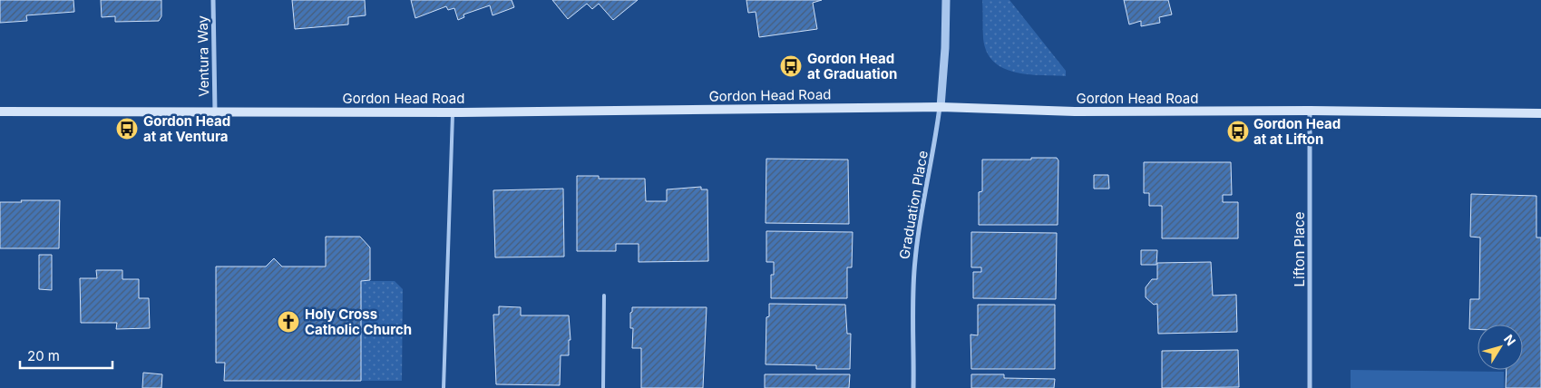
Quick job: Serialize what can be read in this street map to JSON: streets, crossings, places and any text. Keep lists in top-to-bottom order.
{
  "streets": {
    "main road": ["Gordon Head Road"],
    "street": ["Ventura Way", "Graduation Place", "Lifton Place"]
  },
  "crossings": [
    ["Ventura Way", "Gordon Head Road"],
    ["Gordon Head Road", "Graduation Place"],
    ["Gordon Head Road", "Lifton Place"]
  ],
  "places": {
    "bus stop": ["Gordon Head at Graduation", "Gordon Head at at Ventura", "Gordon Head at at Lifton"],
    "church": ["Holy Cross Catholic Church"]
  },
  "scale_bar": "20 m",
  "north": "top right"
}
